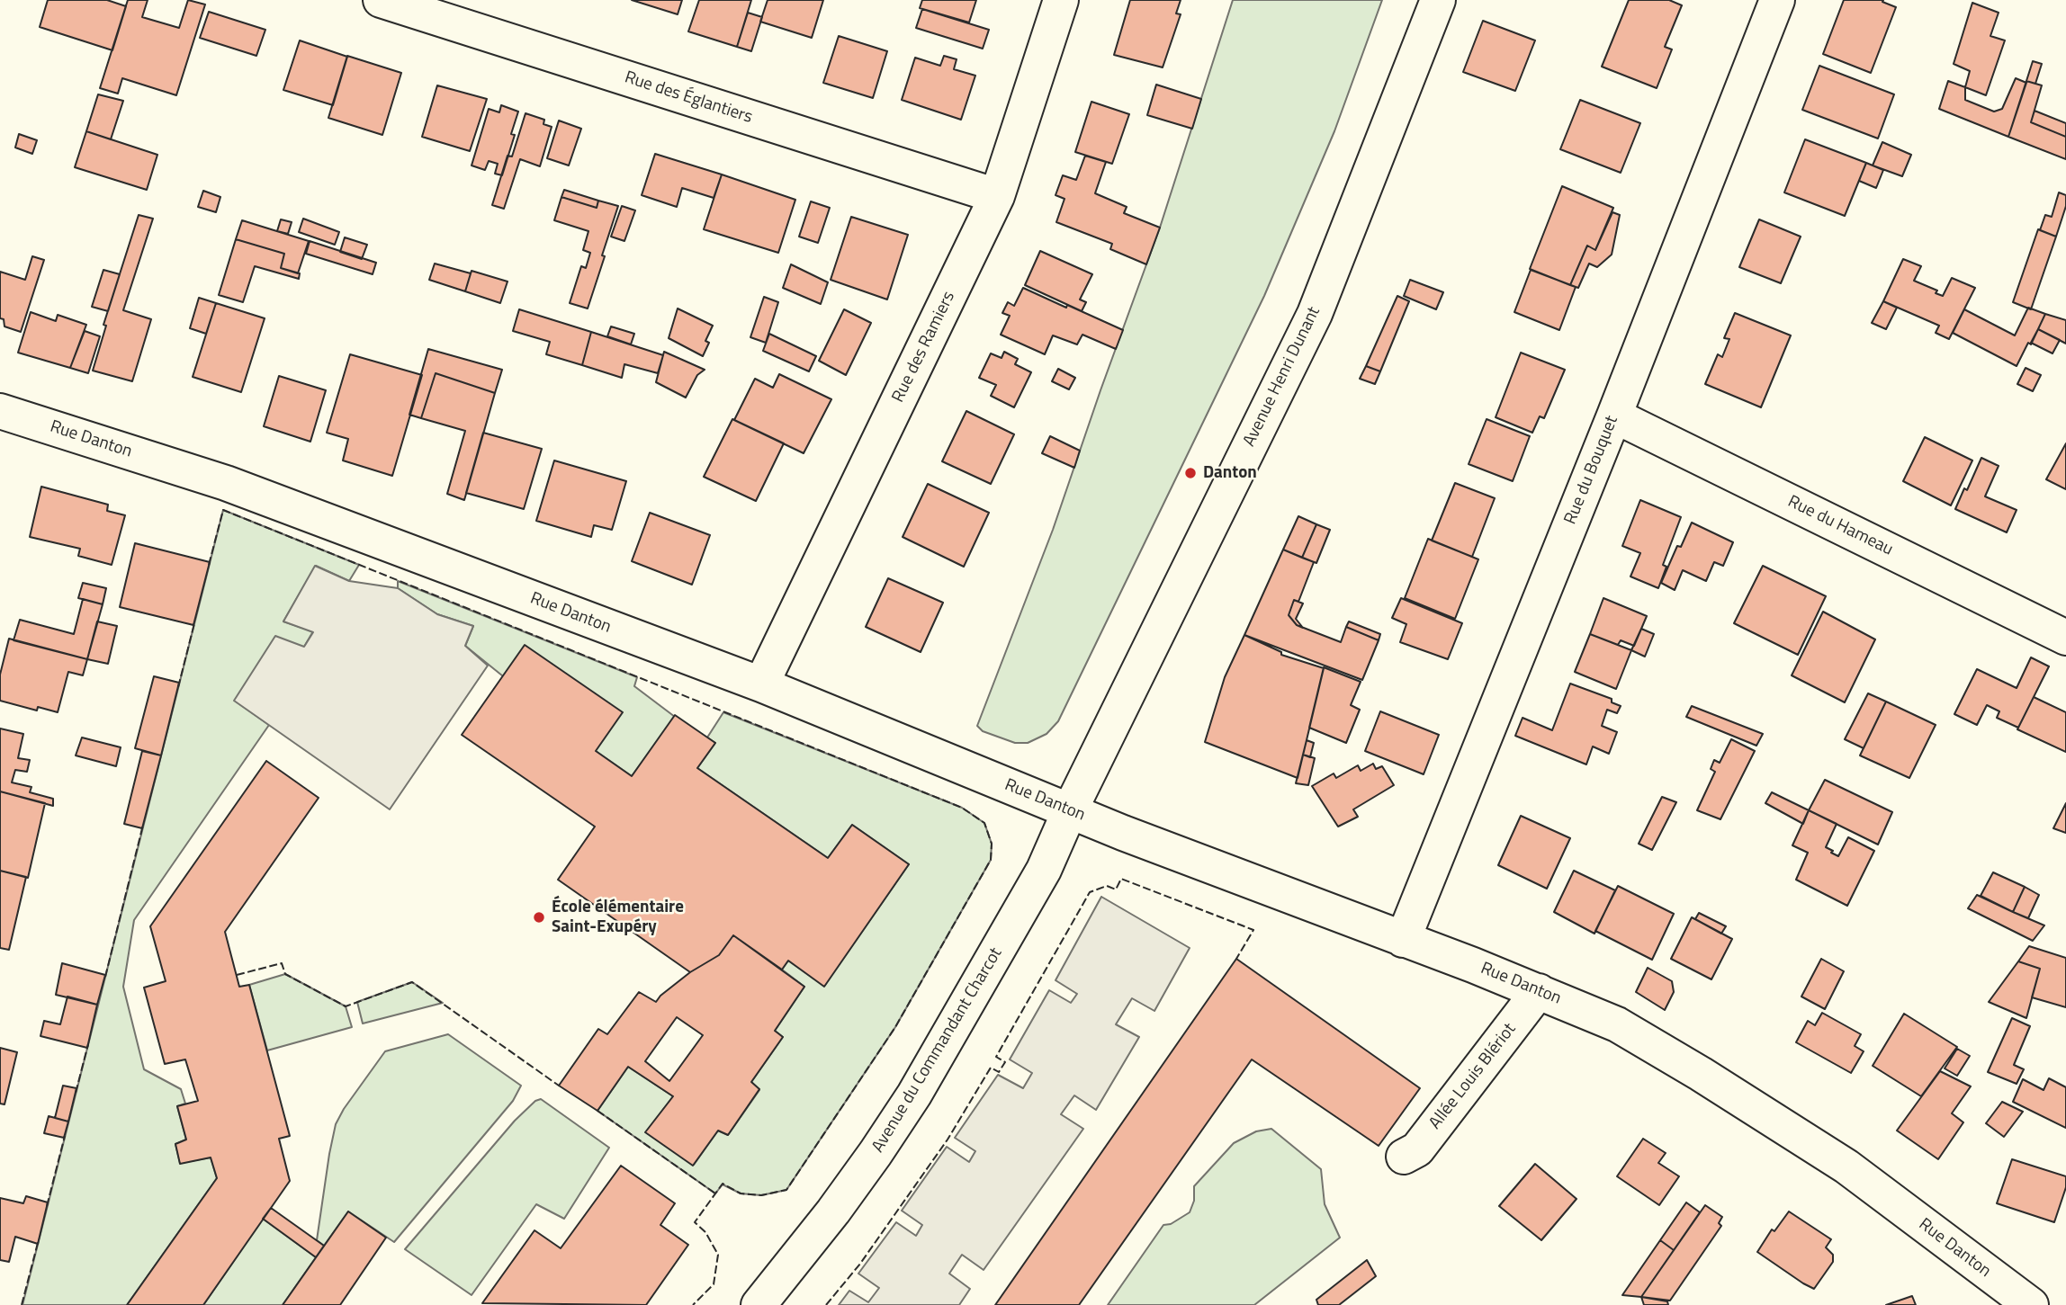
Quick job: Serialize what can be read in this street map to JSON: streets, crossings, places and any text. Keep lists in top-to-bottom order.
{
  "streets": {
    "street": [
      "Rue des Églantiers",
      "Rue des Ramiers",
      "Avenue Henri Dunant",
      "Rue Danton",
      "Rue du Bouquet",
      "Rue du Hameau",
      "Avenue du Commandant Charcot",
      "Allée Louis Blériot"
    ]
  },
  "crossings": [
    ["Rue des Églantiers", "Rue des Ramiers"],
    ["Rue des Ramiers", "Rue Danton"],
    ["Avenue Henri Dunant", "Rue Danton"],
    ["Avenue Henri Dunant", "Avenue du Commandant Charcot"],
    ["Rue Danton", "Rue du Bouquet"],
    ["Rue Danton", "Avenue du Commandant Charcot"],
    ["Rue Danton", "Allée Louis Blériot"],
    ["Rue du Bouquet", "Rue du Hameau"]
  ],
  "places": ["Danton", "École élémentaire Saint-Exupéry"]
}
